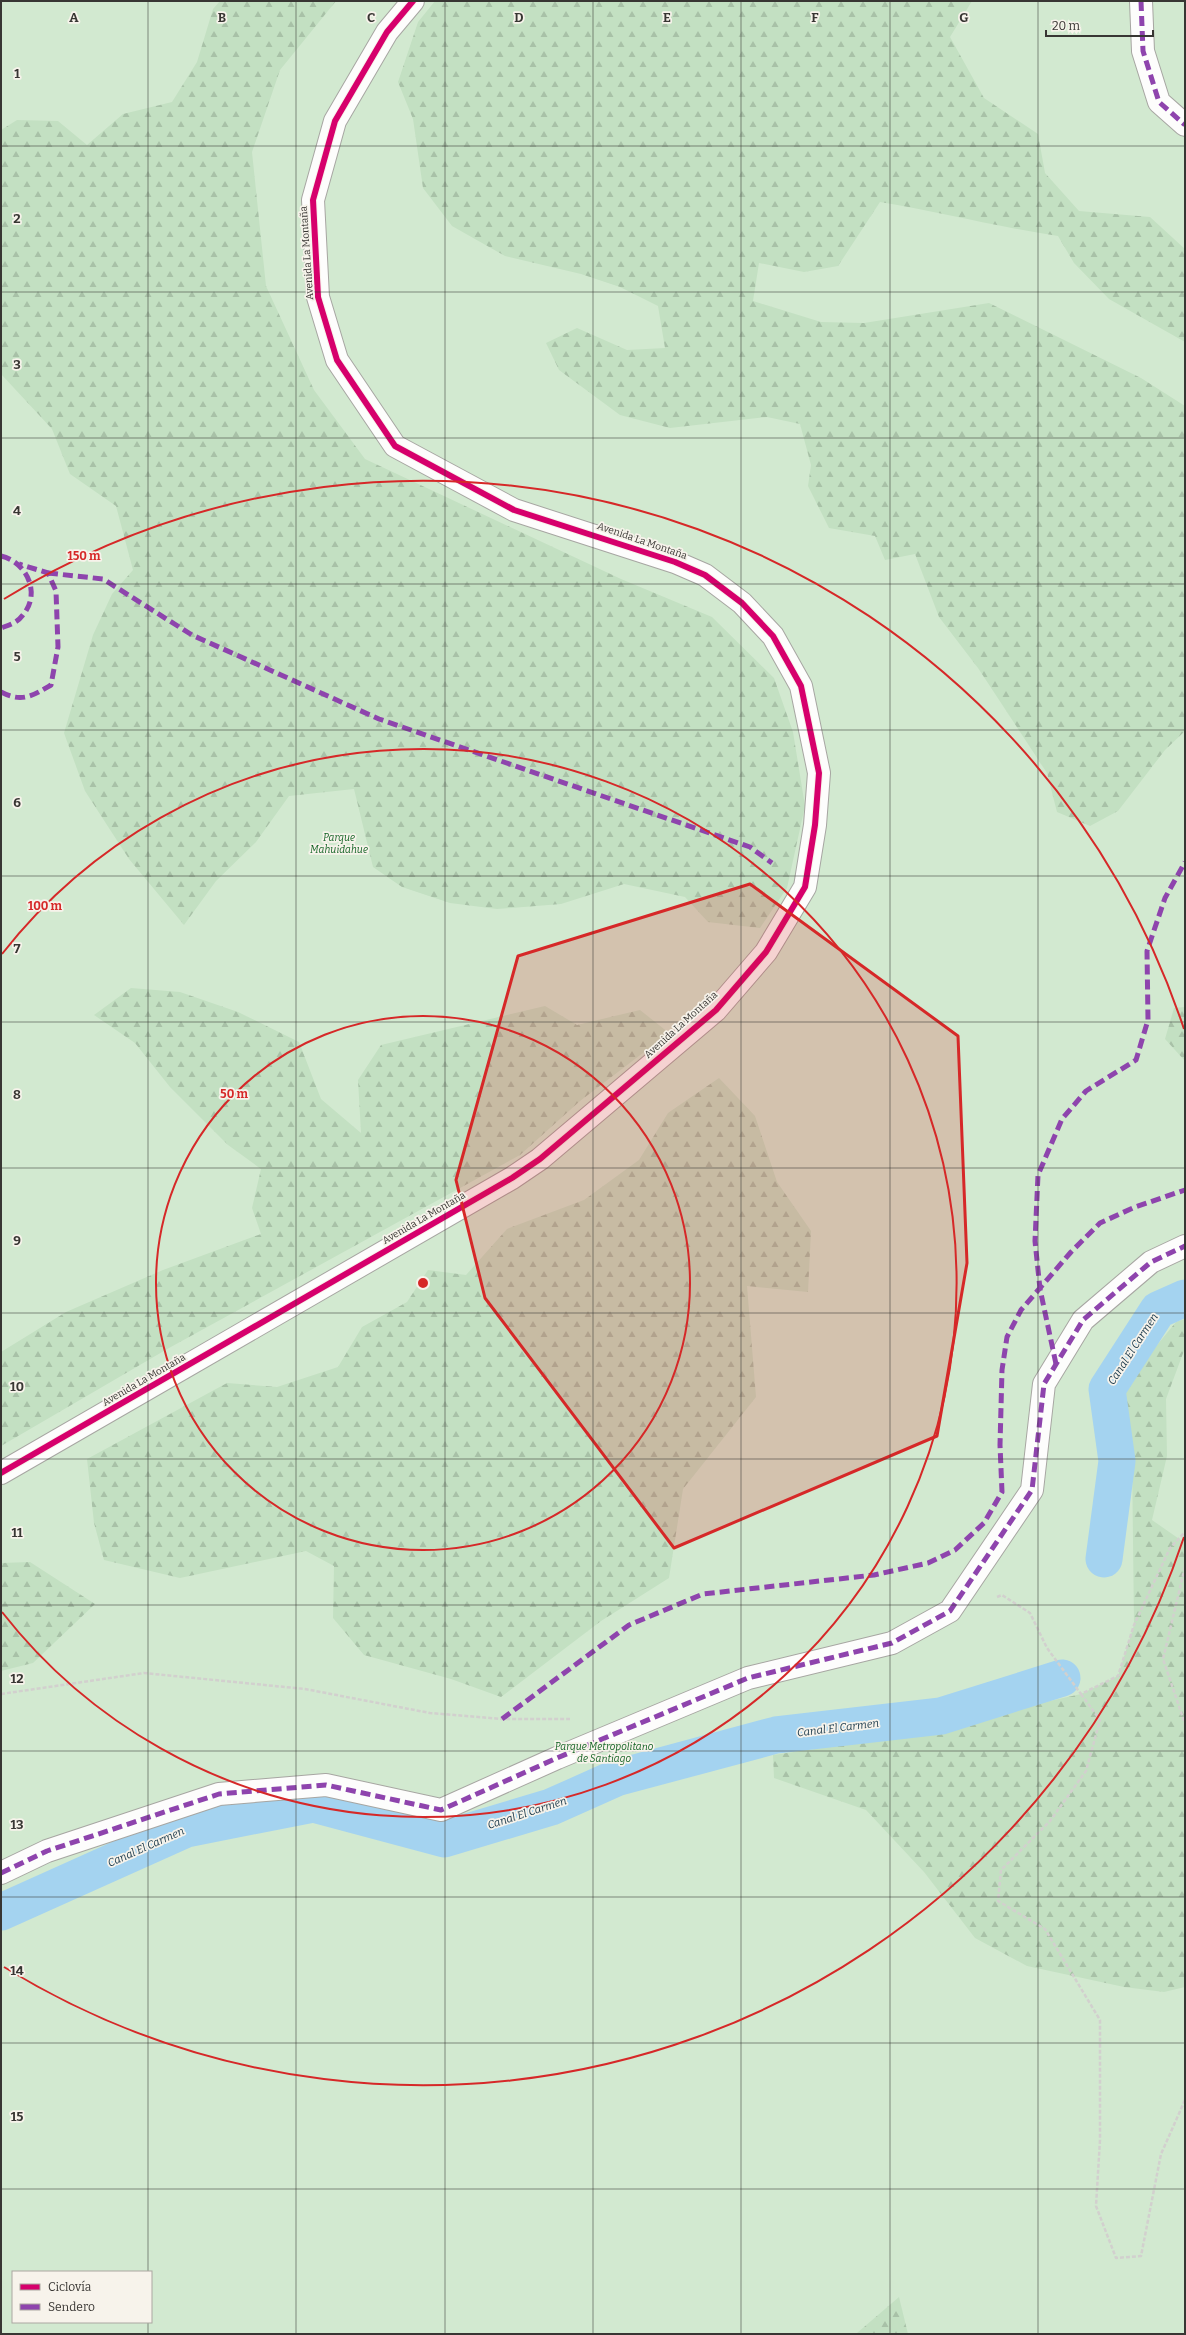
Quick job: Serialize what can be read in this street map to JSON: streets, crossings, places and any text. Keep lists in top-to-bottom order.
{
  "streets": {
    "street": ["Avenida La Montaña"]
  },
  "water": ["Canal El Carmen"],
  "parks": ["Parque Mahuidahue", "Parque Metropolitano de Santiago"],
  "legend": ["Ciclovía", "Sendero"],
  "scale_bar": "20 m",
  "grid": {
    "columns": [
      "A",
      "B",
      "C",
      "D",
      "E",
      "F",
      "G"
    ],
    "rows": [
      "1",
      "2",
      "3",
      "4",
      "5",
      "6",
      "7",
      "8",
      "9",
      "10",
      "11",
      "12",
      "13",
      "14",
      "15"
    ]
  },
  "rings": ["150 m", "100 m", "50 m"]
}
